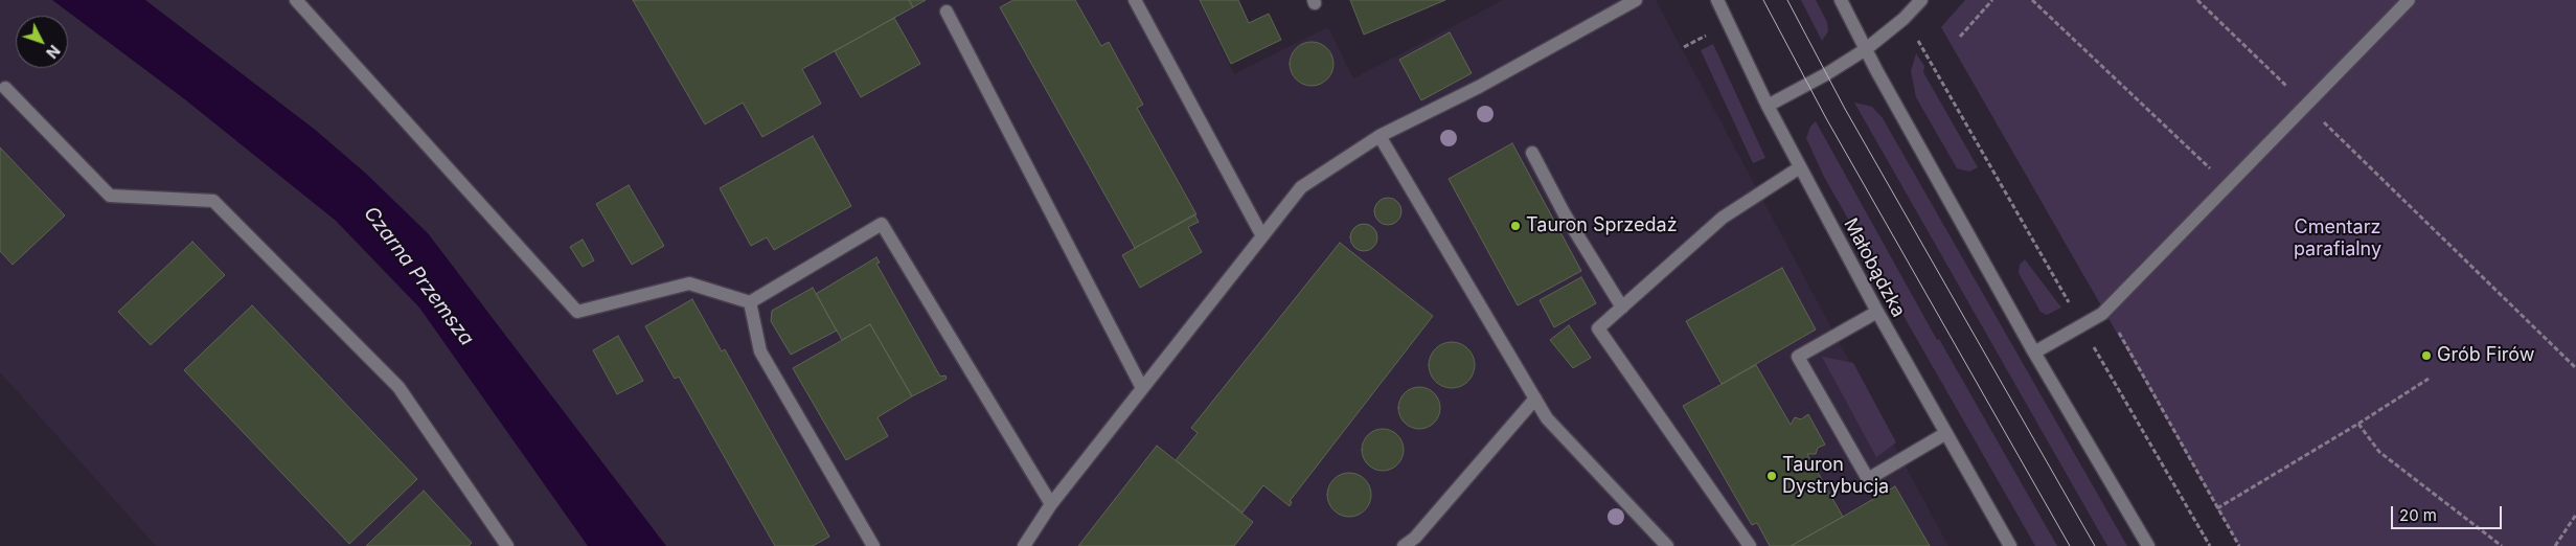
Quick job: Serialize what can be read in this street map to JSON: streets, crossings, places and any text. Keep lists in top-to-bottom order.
{
  "streets": {
    "street": ["Małobądzka"]
  },
  "water": ["Czarna Przemsza"],
  "parks": ["Cmentarz parafialny"],
  "places": ["Tauron Sprzedaż", "Grób Firów", "Tauron Dystrybucja"],
  "scale_bar": "20 m",
  "north": "bottom right"
}
